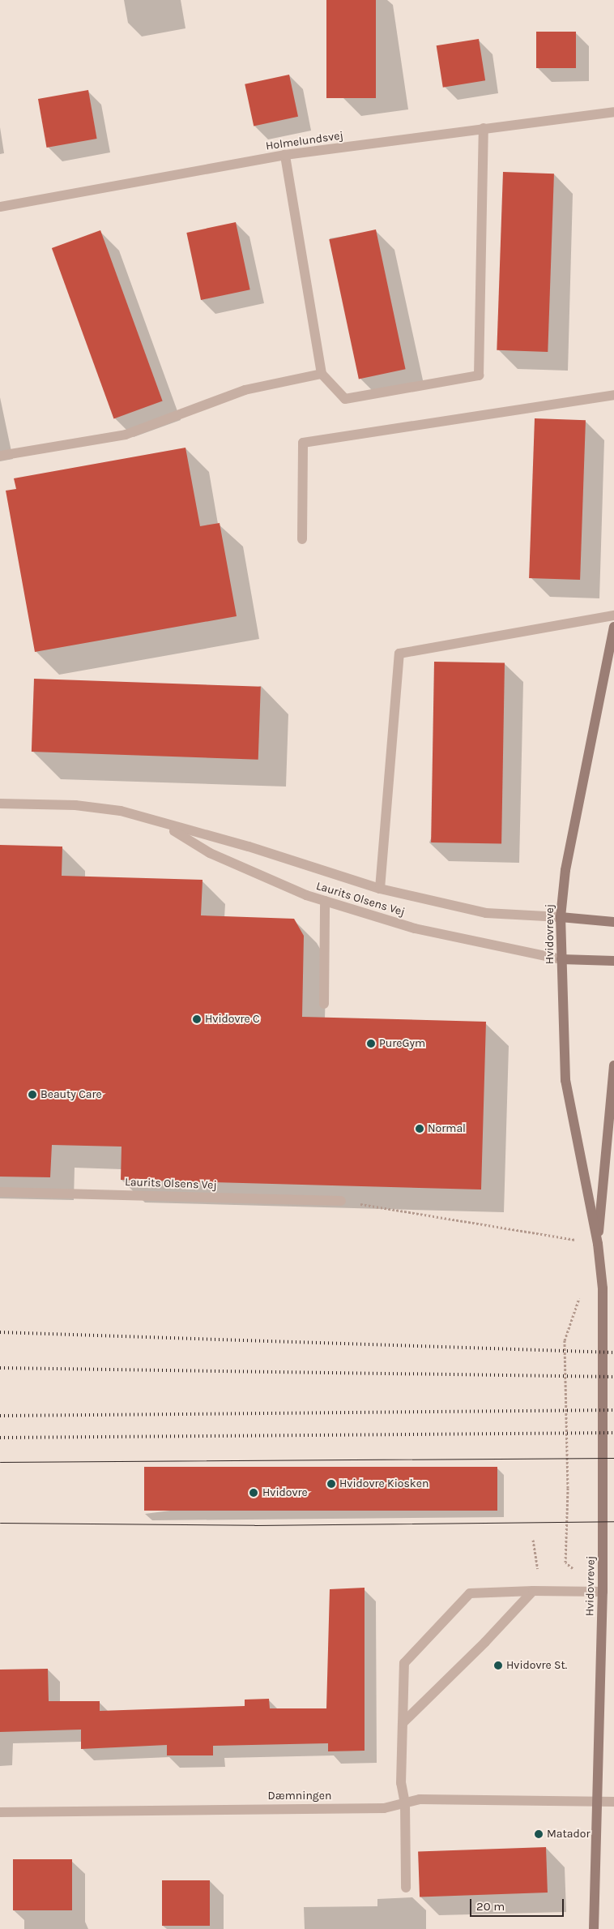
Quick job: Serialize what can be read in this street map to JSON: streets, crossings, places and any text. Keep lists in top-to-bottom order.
{
  "streets": {
    "street": [
      "Holmelundsvej",
      "Laurits Olsens Vej",
      "Hvidovrevej",
      "Dæmningen"
    ]
  },
  "crossings": [
    ["Laurits Olsens Vej", "Hvidovrevej"],
    ["Hvidovrevej", "Dæmningen"]
  ],
  "places": [
    "Hvidovre C",
    "PureGym",
    "Beauty Care",
    "Normal",
    "Hvidovre Kiosken",
    "Hvidovre",
    "Hvidovre St.",
    "Matador"
  ],
  "scale_bar": "20 m"
}
